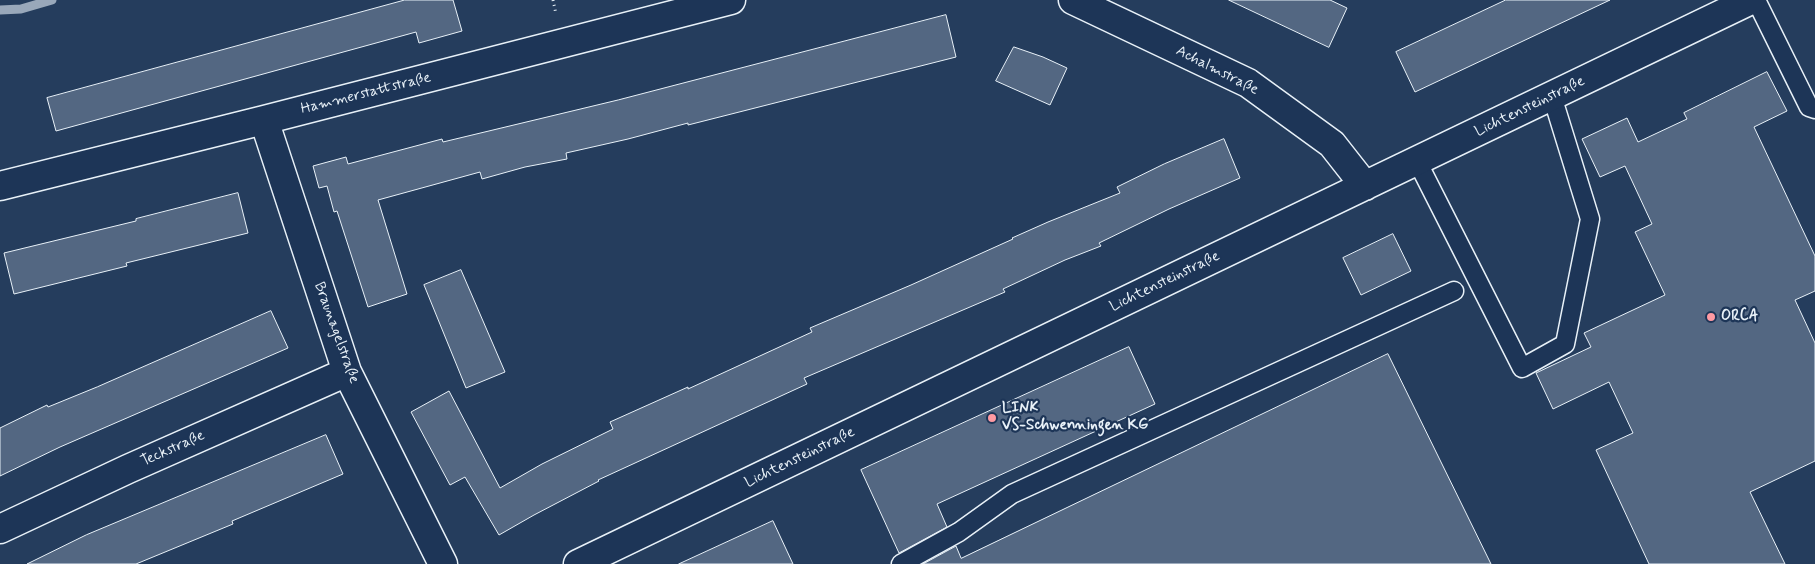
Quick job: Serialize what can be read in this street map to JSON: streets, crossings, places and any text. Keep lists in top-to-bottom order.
{
  "streets": {
    "street": [
      "Achalmstraße",
      "Hammerstattstraße",
      "Lichtensteinstraße",
      "Braunagelstraße",
      "Teckstraße"
    ]
  },
  "crossings": [
    ["Achalmstraße", "Lichtensteinstraße"],
    ["Hammerstattstraße", "Braunagelstraße"],
    ["Braunagelstraße", "Teckstraße"]
  ],
  "places": ["ORCA", "LINK VS-Schwenningen KG"]
}
